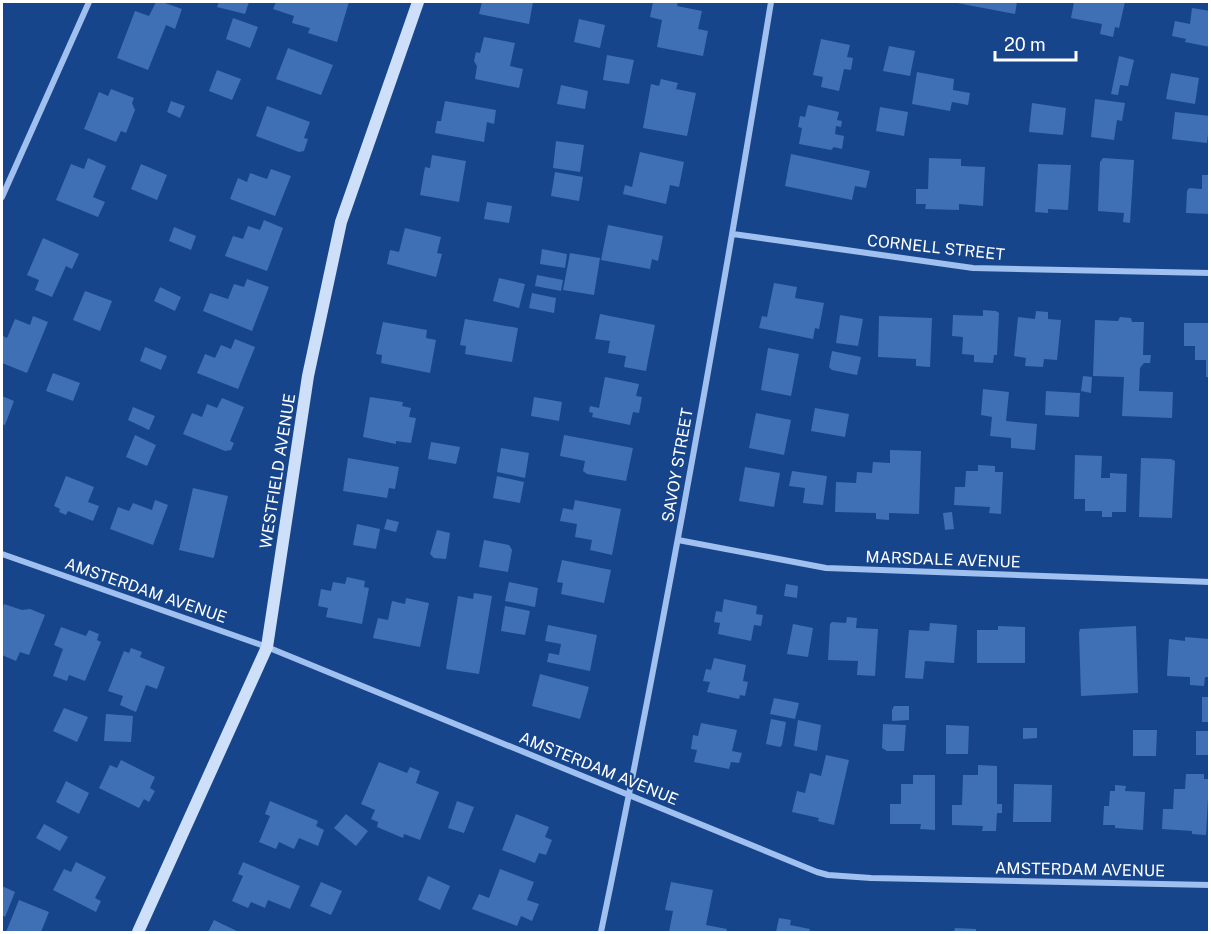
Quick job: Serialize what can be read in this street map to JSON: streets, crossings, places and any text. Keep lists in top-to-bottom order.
{
  "streets": {
    "street": [
      "CORNELL STREET",
      "SAVOY STREET",
      "WESTFIELD AVENUE",
      "MARSDALE AVENUE",
      "AMSTERDAM AVENUE"
    ]
  },
  "crossings": [
    ["CORNELL STREET", "SAVOY STREET"],
    ["SAVOY STREET", "MARSDALE AVENUE"],
    ["SAVOY STREET", "AMSTERDAM AVENUE"],
    ["WESTFIELD AVENUE", "AMSTERDAM AVENUE"]
  ],
  "scale_bar": "20 m"
}
